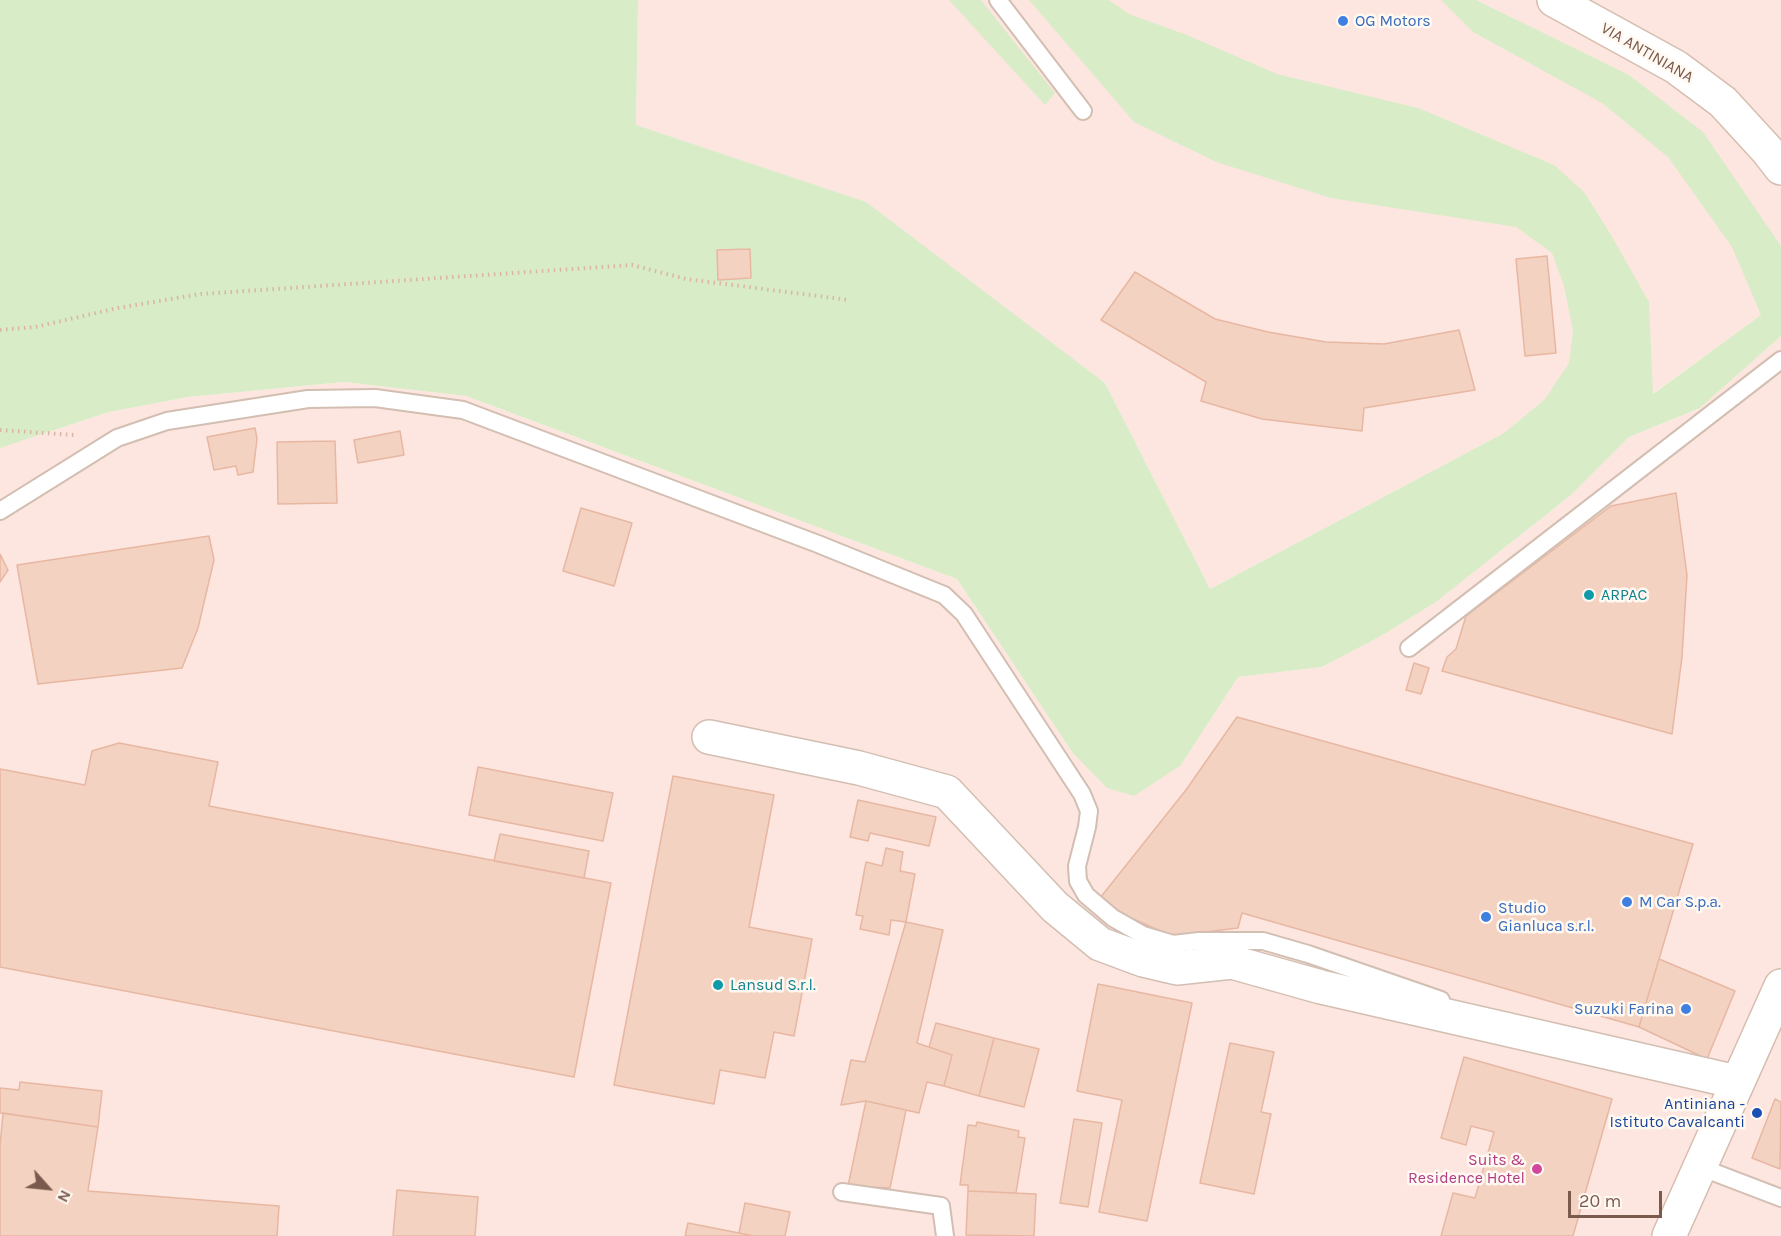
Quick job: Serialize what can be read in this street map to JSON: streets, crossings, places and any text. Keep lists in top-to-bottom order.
{
  "streets": {
    "street": ["VIA ANTINIANA"]
  },
  "places": [
    "OG Motors",
    "ARPAC",
    "M Car S.p.a.",
    "Studio Gianluca s.r.l.",
    "Lansud S.r.l.",
    "Suzuki Farina",
    "Antiniana - Istituto Cavalcanti",
    "Suits & Residence Hotel"
  ],
  "scale_bar": "20 m",
  "north": "bottom right"
}
